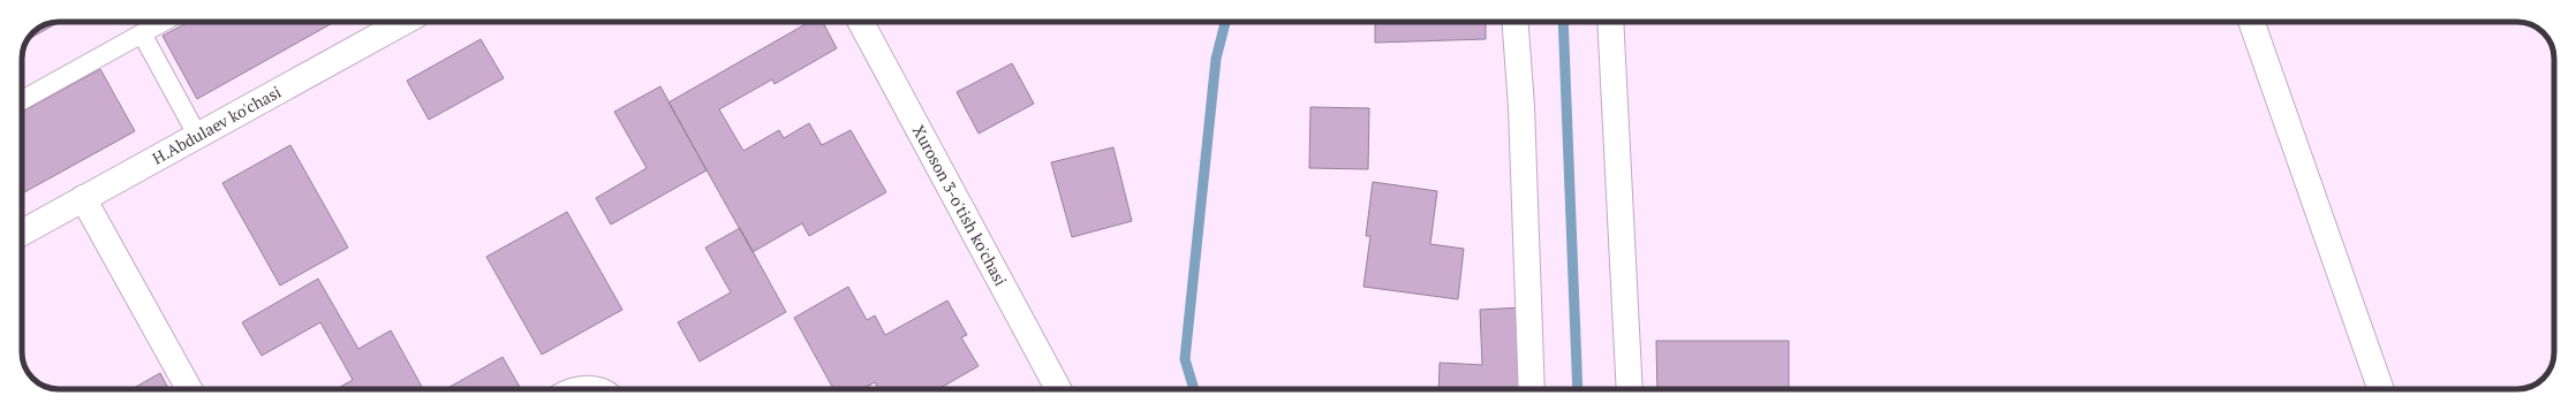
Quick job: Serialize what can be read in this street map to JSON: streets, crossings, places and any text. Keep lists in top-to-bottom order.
{
  "streets": {
    "street": ["H.Abdulaev ko'chasi", "Xuroson 3-o'tish ko'chasi"]
  }
}
